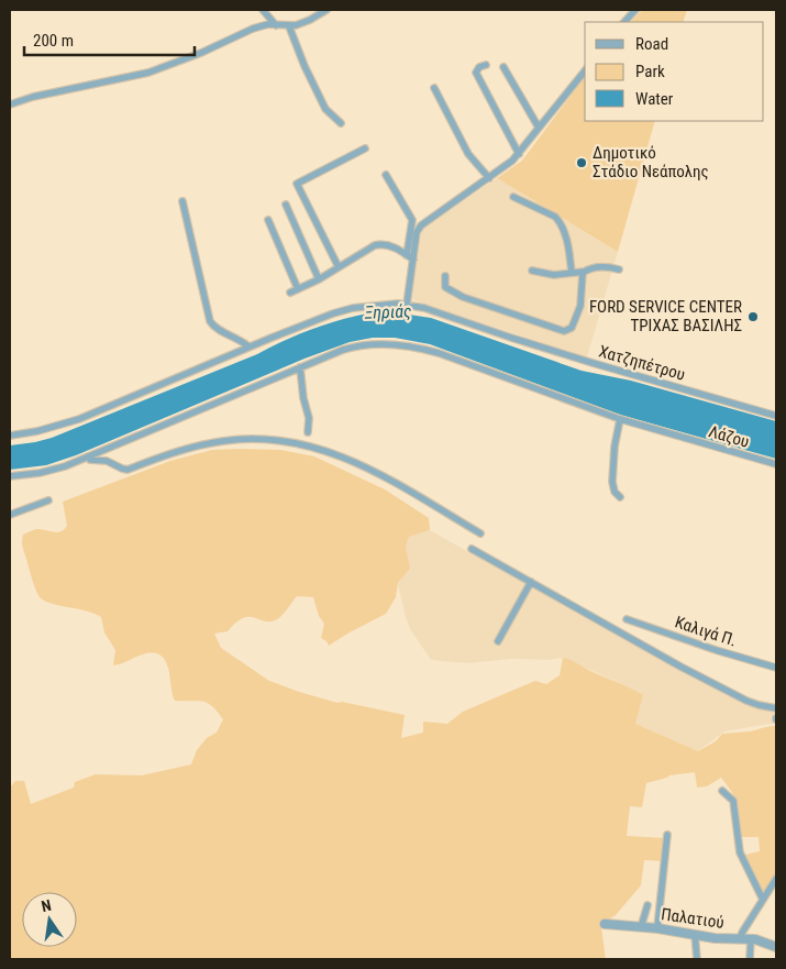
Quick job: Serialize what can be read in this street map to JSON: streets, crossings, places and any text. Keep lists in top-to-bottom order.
{
  "streets": {
    "street": [
      "Χατζηπέτρου",
      "Λάζου",
      "Καλιγά Π.",
      "Παλατιού"
    ]
  },
  "water": ["Ξηριάς"],
  "places": ["Δημοτικό Στάδιο Νεάπολης", "FORD SERVICE CENTER ΤΡΙΧΑΣ ΒΑΣΙΛΗΣ"],
  "legend": ["Road", "Park", "Water"],
  "scale_bar": "200 m",
  "north": "top"
}
